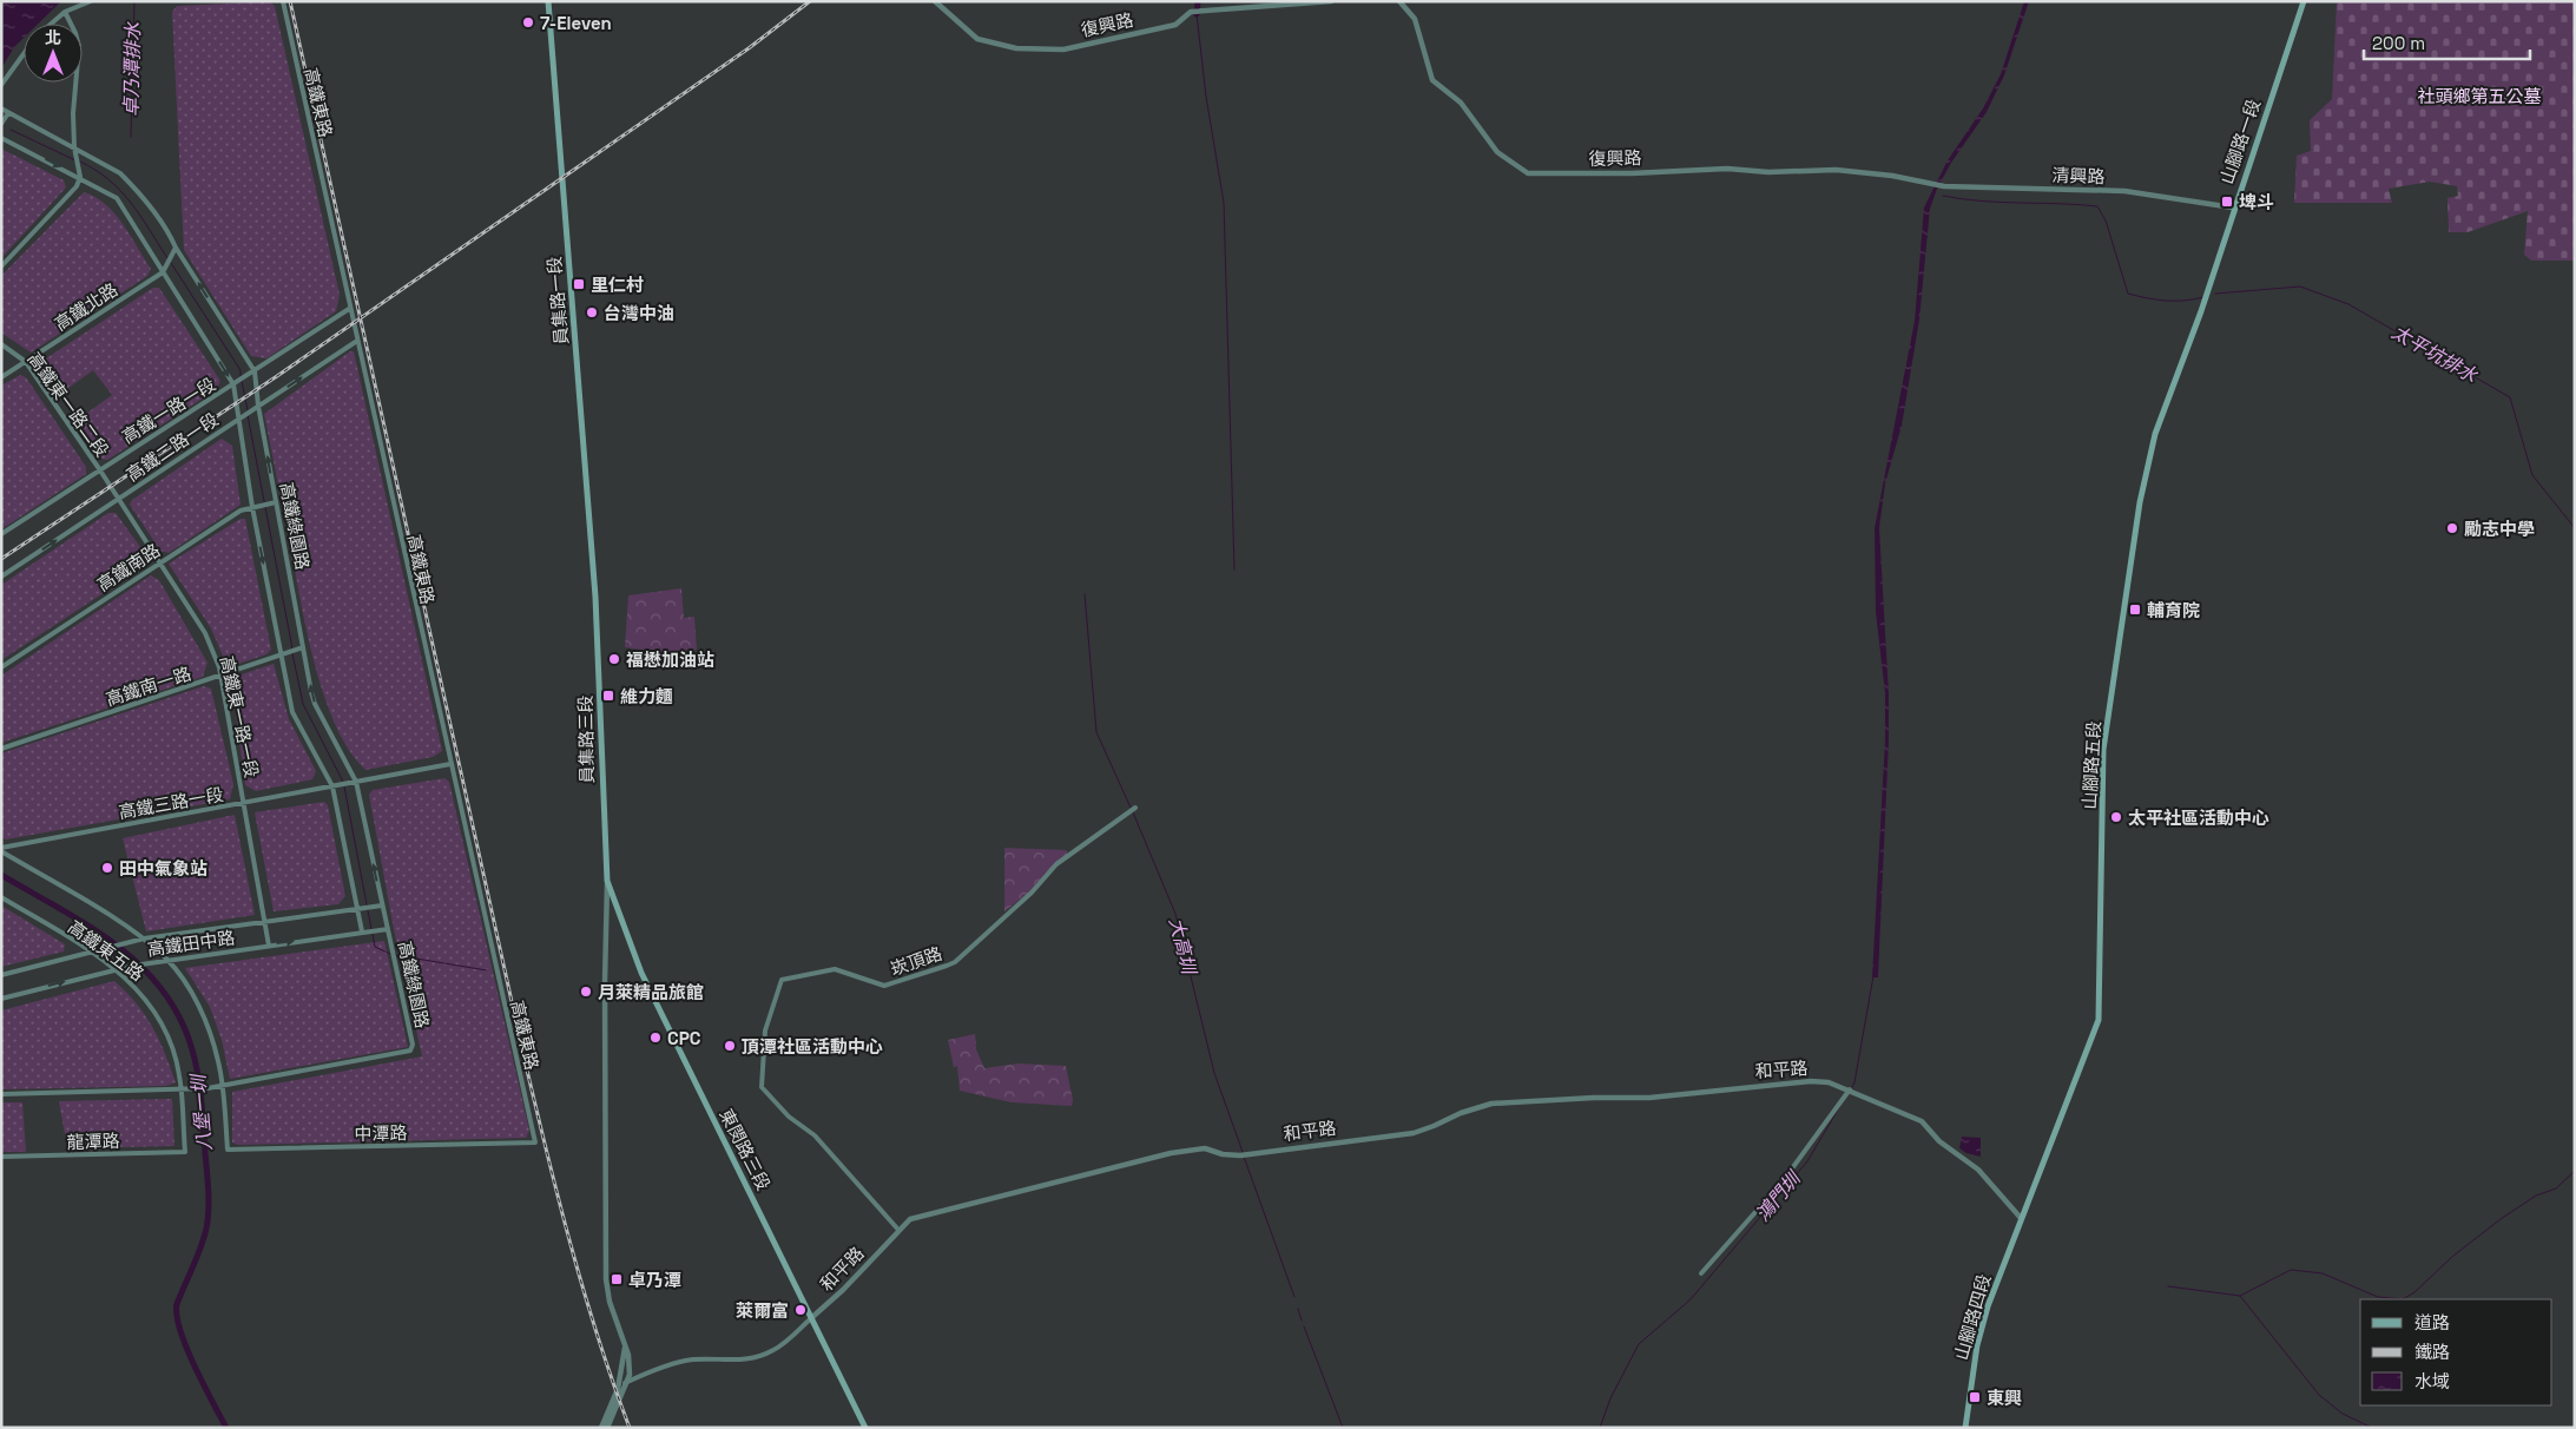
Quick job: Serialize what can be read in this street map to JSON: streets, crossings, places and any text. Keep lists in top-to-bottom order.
{
  "streets": {
    "main road": [
      "山腳路一段",
      "員集路一段",
      "員集路三段",
      "山腳路五段",
      "東閔路三段",
      "山腳路四段"
    ],
    "street": [
      "復興路",
      "高鐵東路",
      "清興路",
      "高鐵北路",
      "高鐵東一路二段",
      "高鐵一路一段",
      "高鐵二路一段",
      "高鐵綠園路",
      "高鐵南路",
      "高鐵南一路",
      "高鐵東一路一段",
      "高鐵三路一段",
      "高鐵田中路",
      "高鐵東五路",
      "崁頂路",
      "和平路",
      "中潭路",
      "龍潭路"
    ]
  },
  "crossings": [
    ["復興路", "清興路"],
    ["高鐵東路", "高鐵一路一段"],
    ["高鐵東路", "高鐵二路一段"],
    ["高鐵東路", "高鐵三路一段"],
    ["高鐵東路", "中潭路"],
    ["山腳路一段", "清興路"],
    ["山腳路一段", "山腳路五段"],
    ["員集路一段", "員集路三段"],
    ["高鐵北路", "高鐵東一路二段"],
    ["高鐵北路", "高鐵綠園路"],
    ["高鐵東一路二段", "高鐵一路一段"],
    ["高鐵東一路二段", "高鐵東一路一段"],
    ["高鐵一路一段", "高鐵綠園路"],
    ["高鐵二路一段", "高鐵綠園路"],
    ["高鐵二路一段", "高鐵東一路一段"],
    ["高鐵綠園路", "高鐵南路"],
    ["高鐵綠園路", "高鐵南一路"],
    ["高鐵綠園路", "高鐵三路一段"],
    ["高鐵綠園路", "高鐵田中路"],
    ["高鐵綠園路", "中潭路"],
    ["高鐵南路", "高鐵東一路一段"],
    ["高鐵南一路", "高鐵東一路一段"],
    ["高鐵東一路一段", "高鐵三路一段"],
    ["高鐵東一路一段", "高鐵田中路"],
    ["員集路三段", "東閔路三段"],
    ["山腳路五段", "和平路"],
    ["山腳路五段", "山腳路四段"],
    ["高鐵田中路", "高鐵東五路"],
    ["高鐵東五路", "龍潭路"],
    ["崁頂路", "和平路"],
    ["和平路", "東閔路三段"],
    ["和平路", "山腳路四段"]
  ],
  "one_way": ["高鐵二路一段"],
  "water": [
    "卓乃潭排水",
    "太平坑排水",
    "大高圳",
    "八堡一圳",
    "鴻門圳"
  ],
  "parks": ["社頭鄉第五公墓"],
  "places": {
    "other": [
      "7-Eleven",
      "台灣中油",
      "勵志中學",
      "福懋加油站",
      "太平社區活動中心",
      "田中氣象站",
      "月萊精品旅館",
      "CPC",
      "頂潭社區活動中心",
      "萊爾富"
    ],
    "transit": [
      "埤斗",
      "里仁村",
      "輔育院",
      "維力麵",
      "卓乃潭",
      "東興"
    ]
  },
  "legend": ["道路", "鐵路", "水域"],
  "scale_bar": "200 m",
  "north": "top"
}
